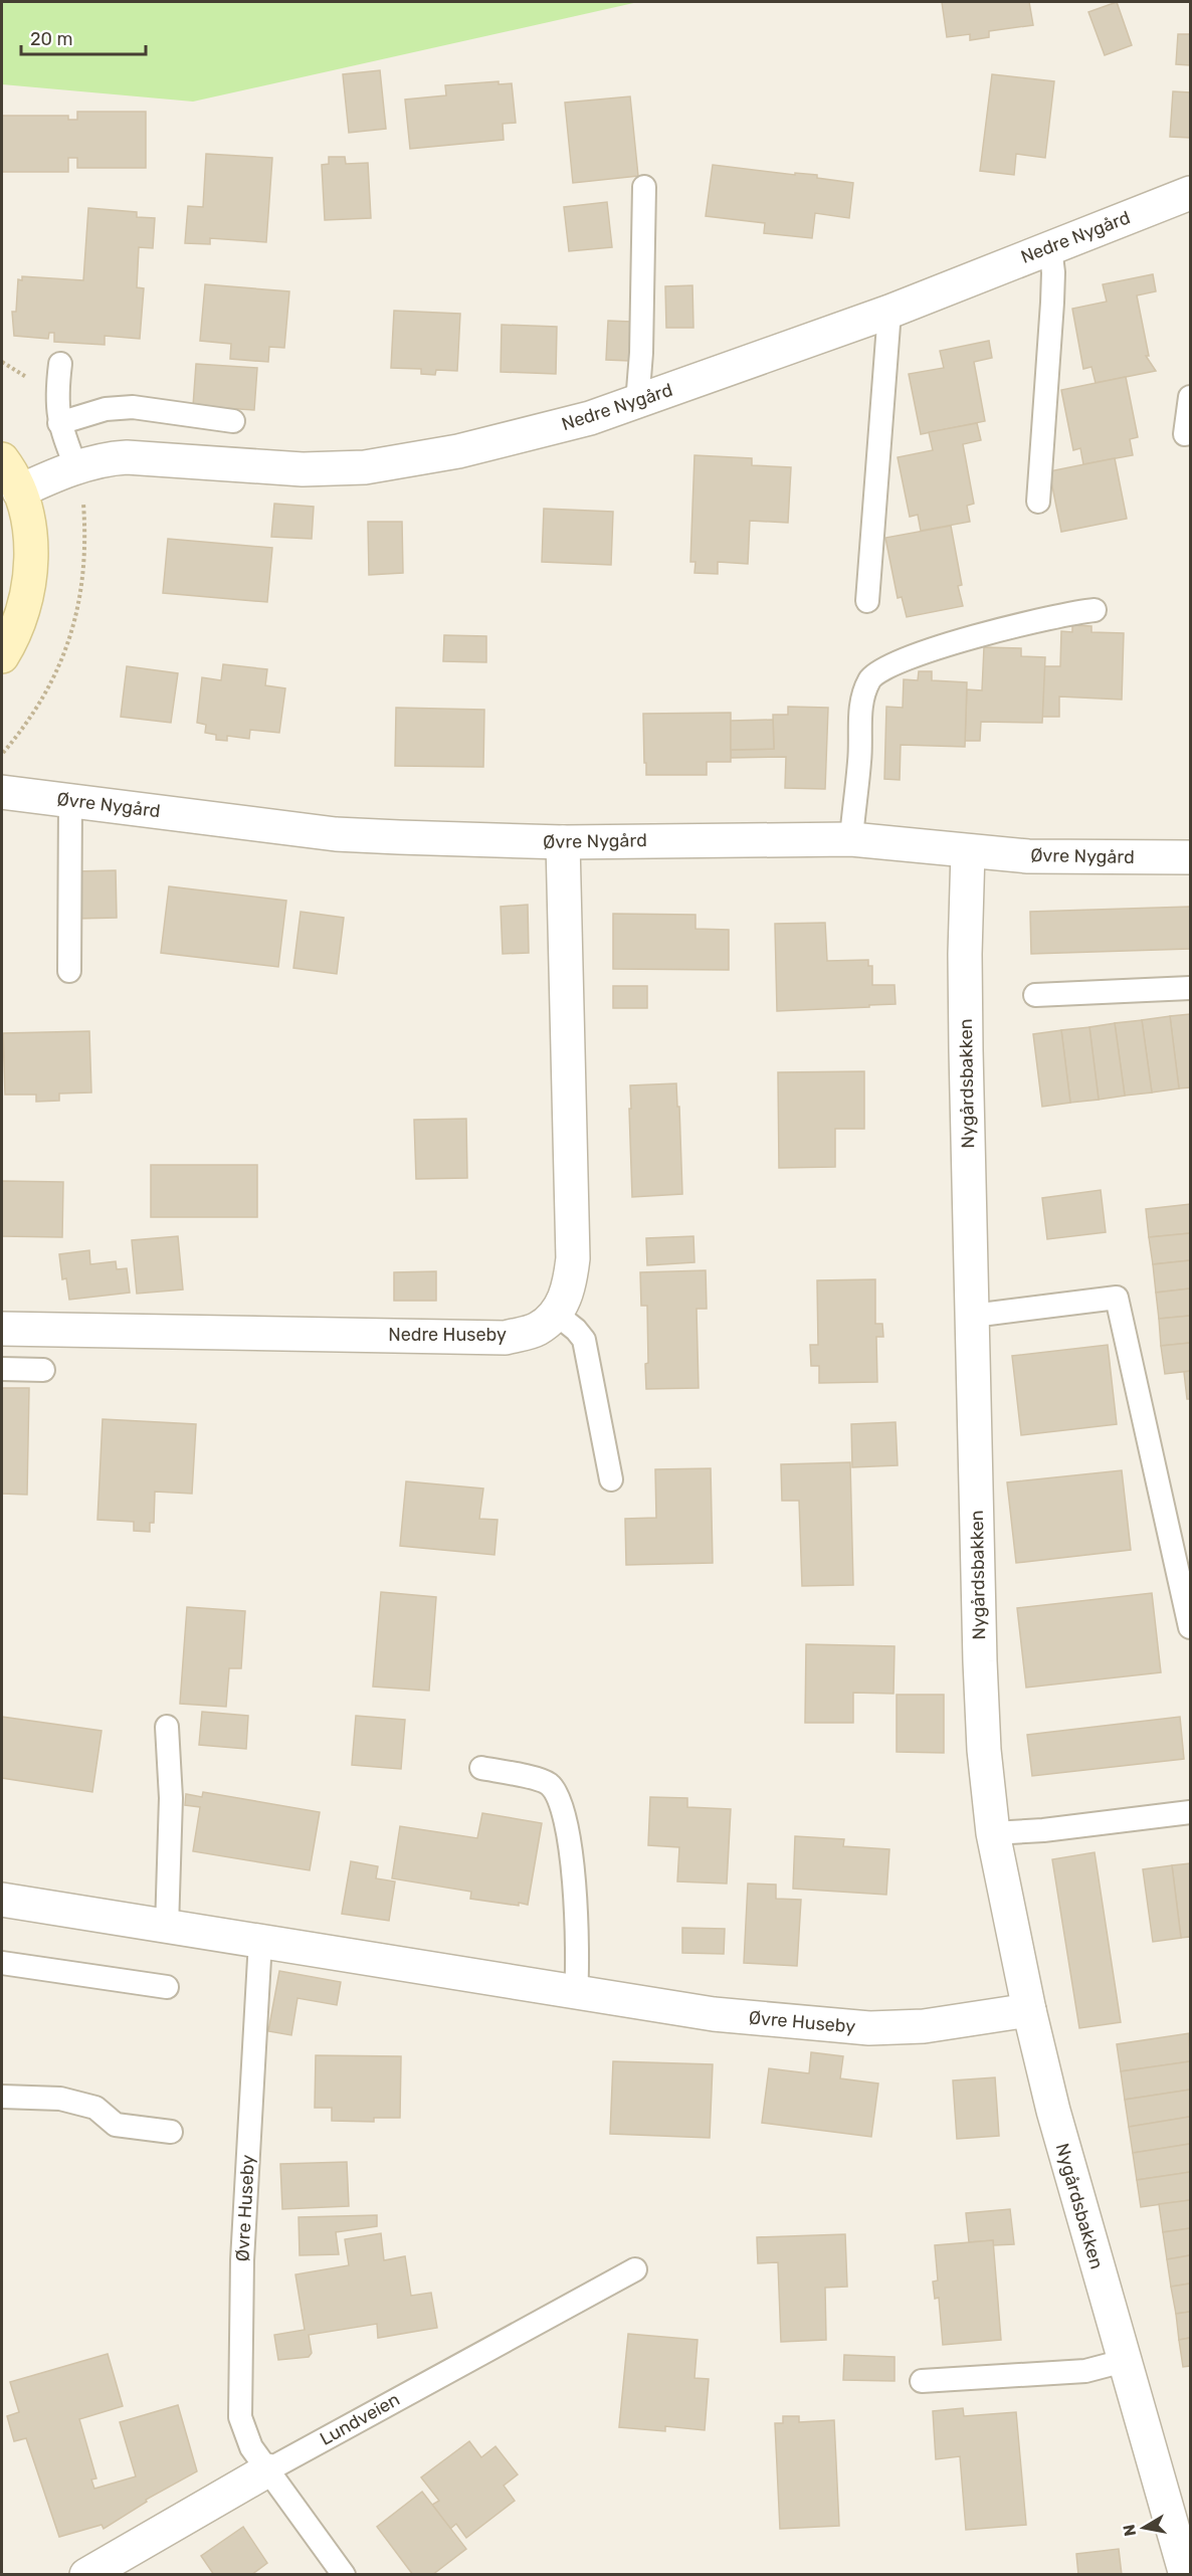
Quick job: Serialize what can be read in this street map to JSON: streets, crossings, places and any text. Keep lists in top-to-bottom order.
{
  "streets": {
    "street": [
      "Nedre Nygård",
      "Øvre Nygård",
      "Nygårdsbakken",
      "Nedre Huseby",
      "Øvre Huseby",
      "Lundveien"
    ]
  },
  "crossings": [
    ["Øvre Nygård", "Nygårdsbakken"],
    ["Øvre Nygård", "Nedre Huseby"],
    ["Nygårdsbakken", "Øvre Huseby"],
    ["Øvre Huseby", "Lundveien"]
  ],
  "scale_bar": "20 m",
  "north": "left"
}
